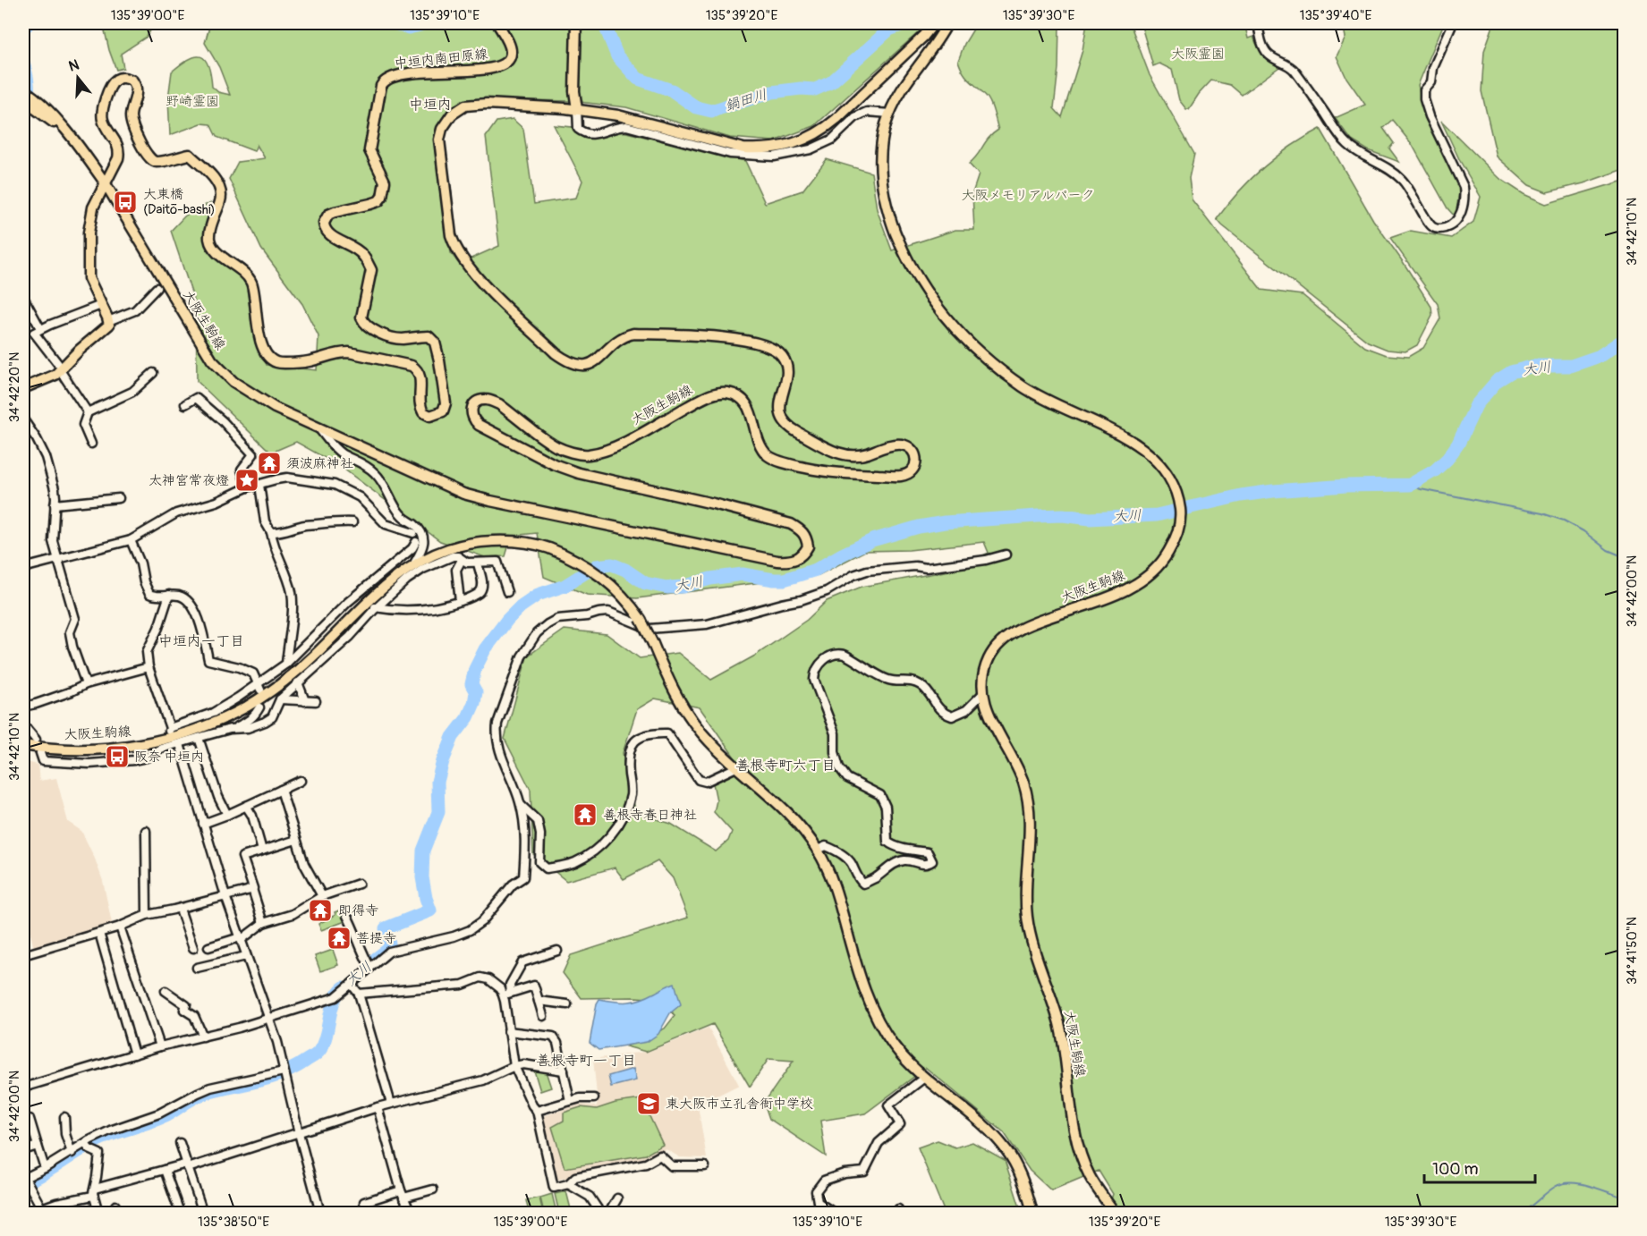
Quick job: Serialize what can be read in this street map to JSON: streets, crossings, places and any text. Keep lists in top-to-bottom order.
{
  "streets": {
    "main road": ["中垣内南田原線", "大阪生駒線"]
  },
  "crossings": [
    ["中垣内南田原線", "大阪生駒線"]
  ],
  "districts": [
    "中垣内",
    "中垣内一丁目",
    "善根寺町六丁目",
    "善根寺町一丁目"
  ],
  "water": ["鍋田川", "大川"],
  "parks": ["大阪霊園", "野崎霊園", "大阪メモリアルパーク"],
  "places": {
    "bus stop": ["大東橋 (Daitō-bashi)", "阪奈 中垣内"],
    "temple": [
      "須波麻神社",
      "善根寺春日神社",
      "即得寺",
      "菩提寺"
    ],
    "place": ["太神宮常夜燈"],
    "school or university": ["東大阪市立孔舎衙中学校"]
  },
  "scale_bar": "100 m",
  "north": "top",
  "coordinates": [
    "135°39'00\"E",
    "135°39'10\"E",
    "135°39'20\"E",
    "135°39'30\"E",
    "135°39'40\"E",
    "34°42'10\"N",
    "34°42'20\"N",
    "34°42'00\"N",
    "34°41'50\"N",
    "135°38'50\"E"
  ]
}
